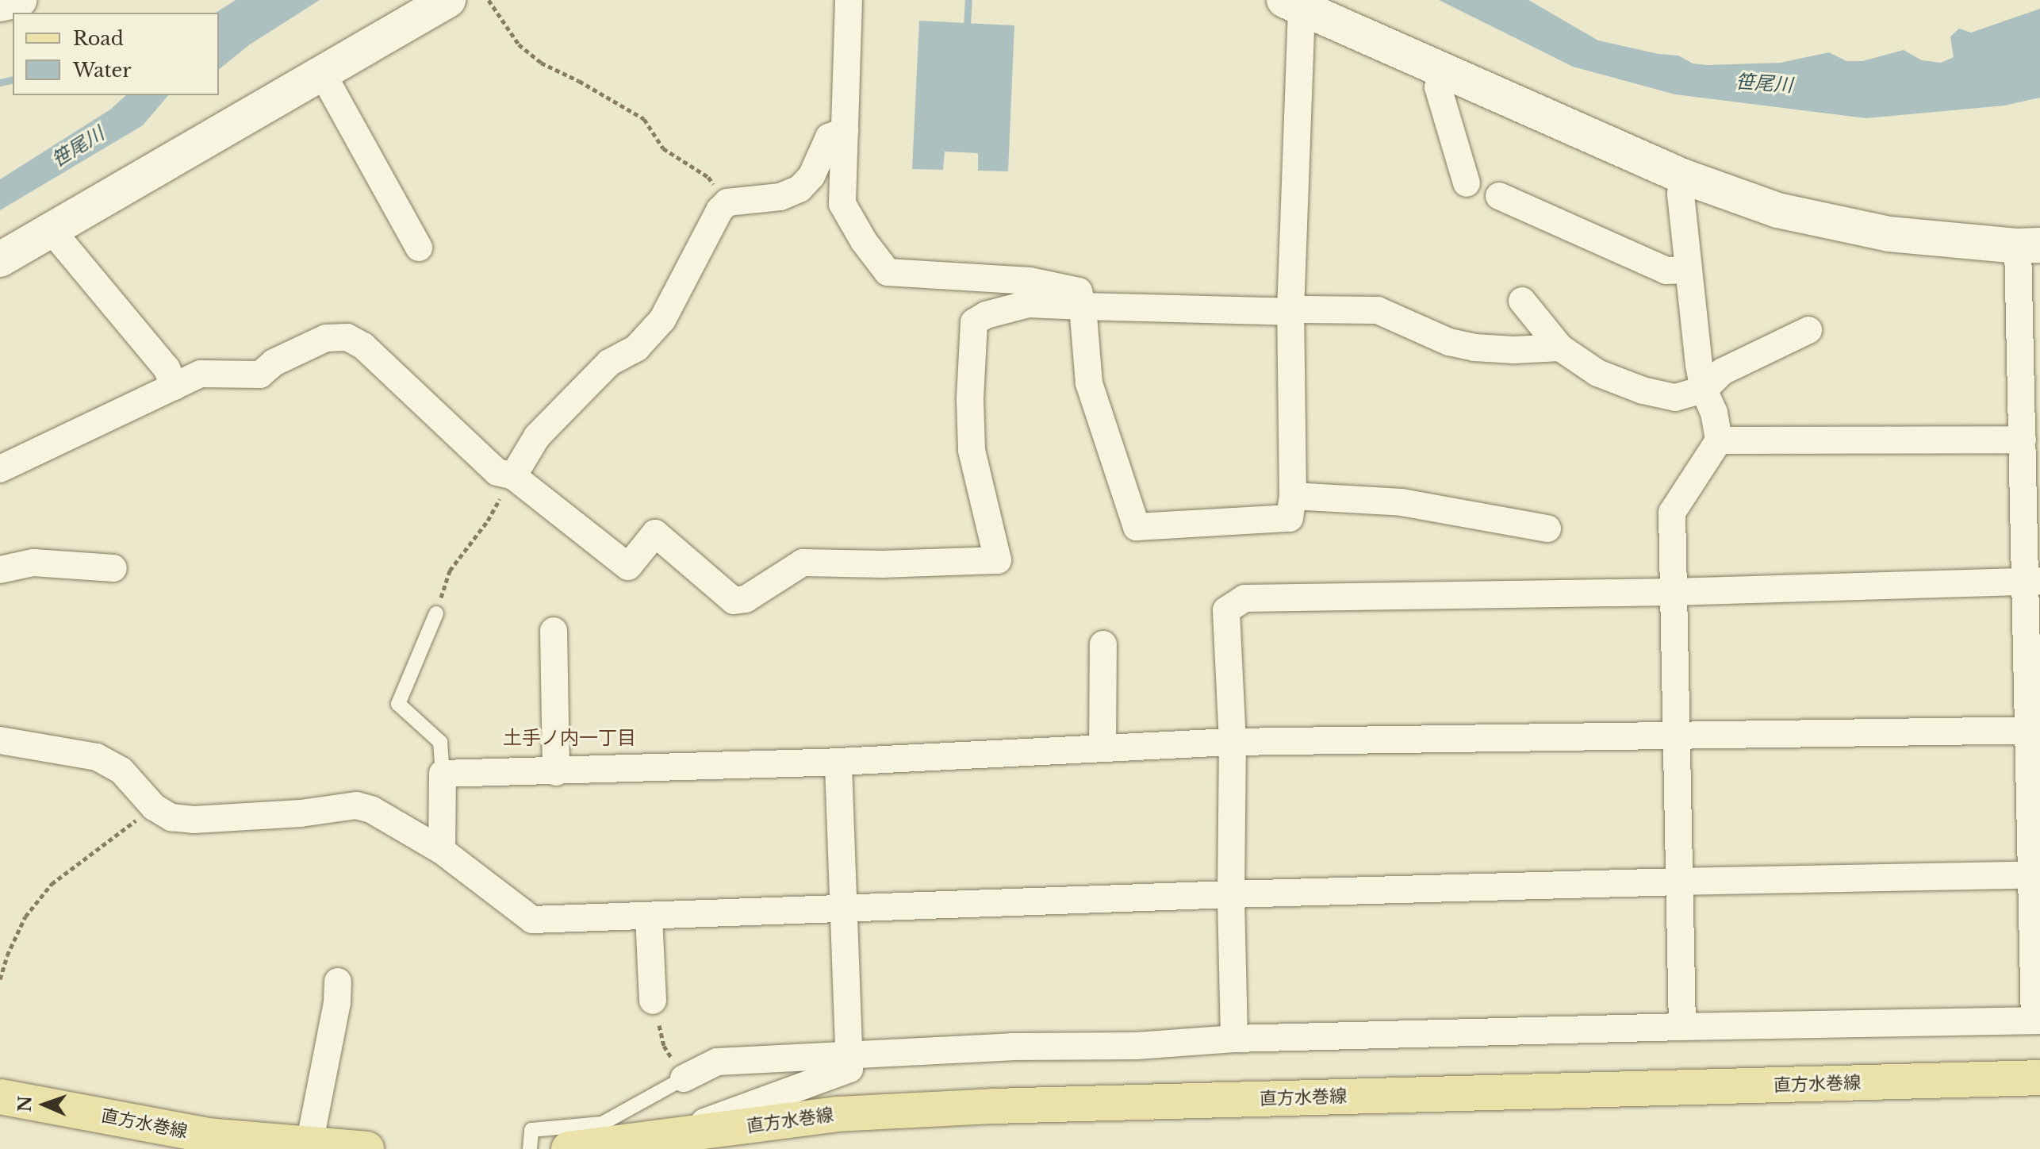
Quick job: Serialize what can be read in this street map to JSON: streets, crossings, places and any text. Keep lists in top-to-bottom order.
{
  "streets": {
    "main road": ["直方水巻線"]
  },
  "districts": ["土手ノ内一丁目"],
  "water": ["笹尾川"],
  "legend": ["Road", "Water"],
  "north": "left"
}
